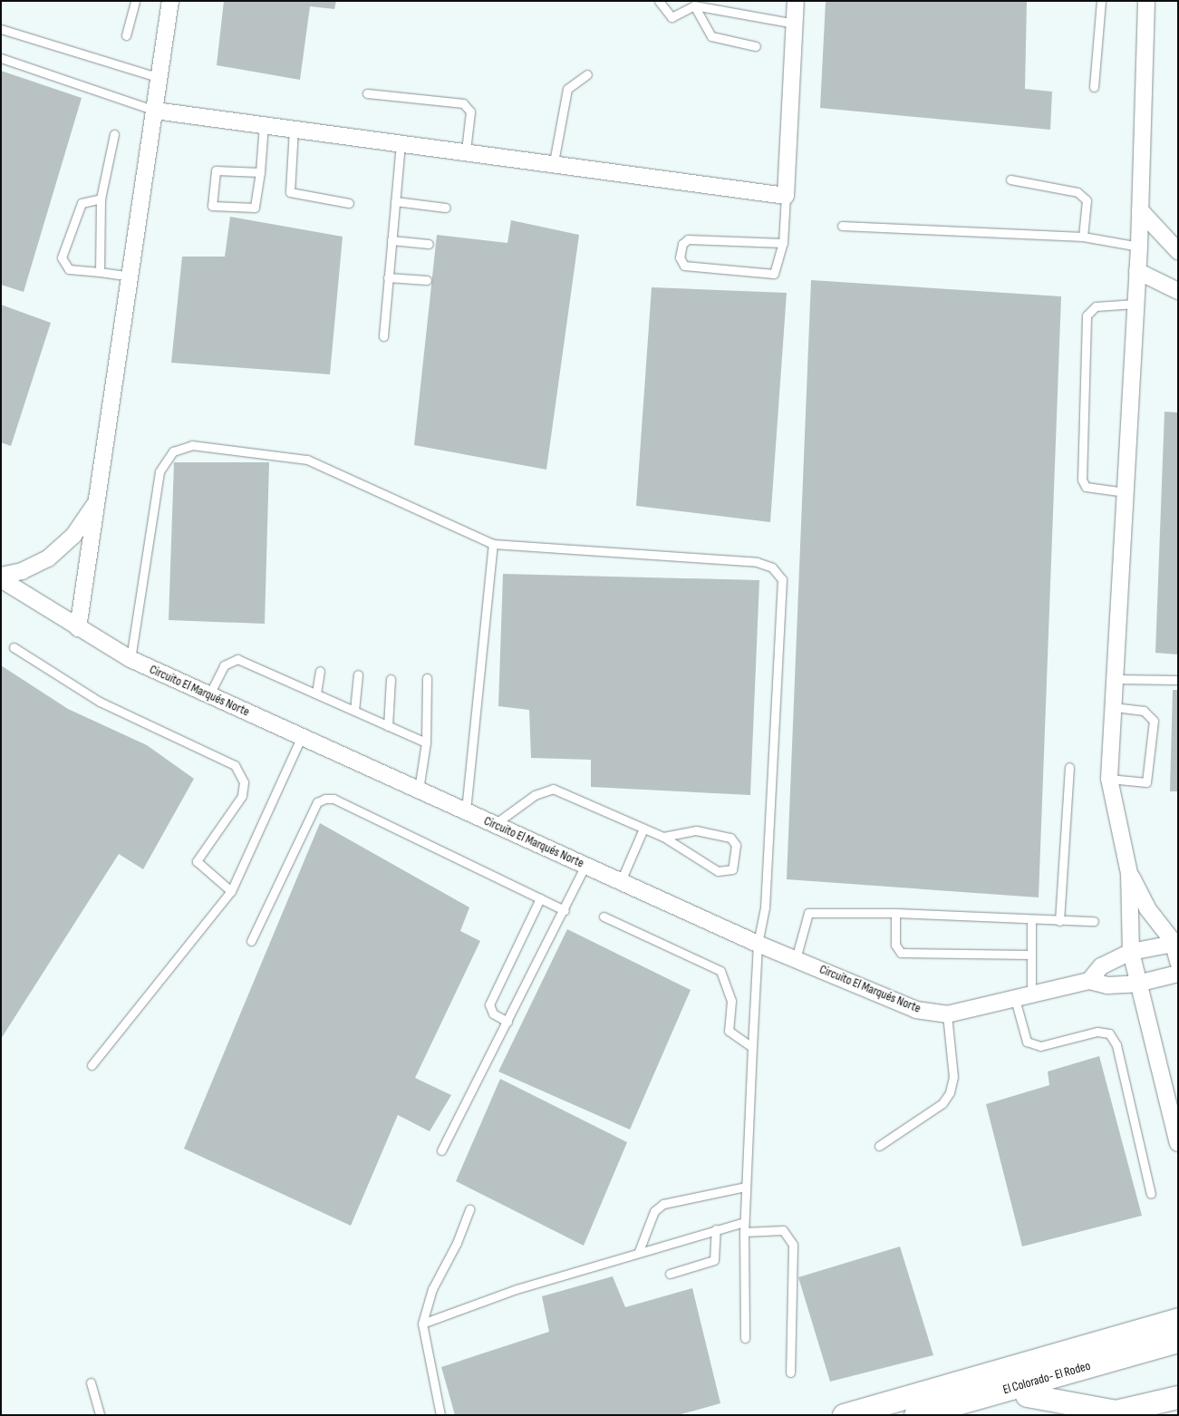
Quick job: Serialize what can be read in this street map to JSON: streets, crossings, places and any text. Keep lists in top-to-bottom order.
{
  "streets": {
    "main road": ["El Colorado- El Rodeo"],
    "street": ["Circuito El Marqués Norte"]
  }
}
